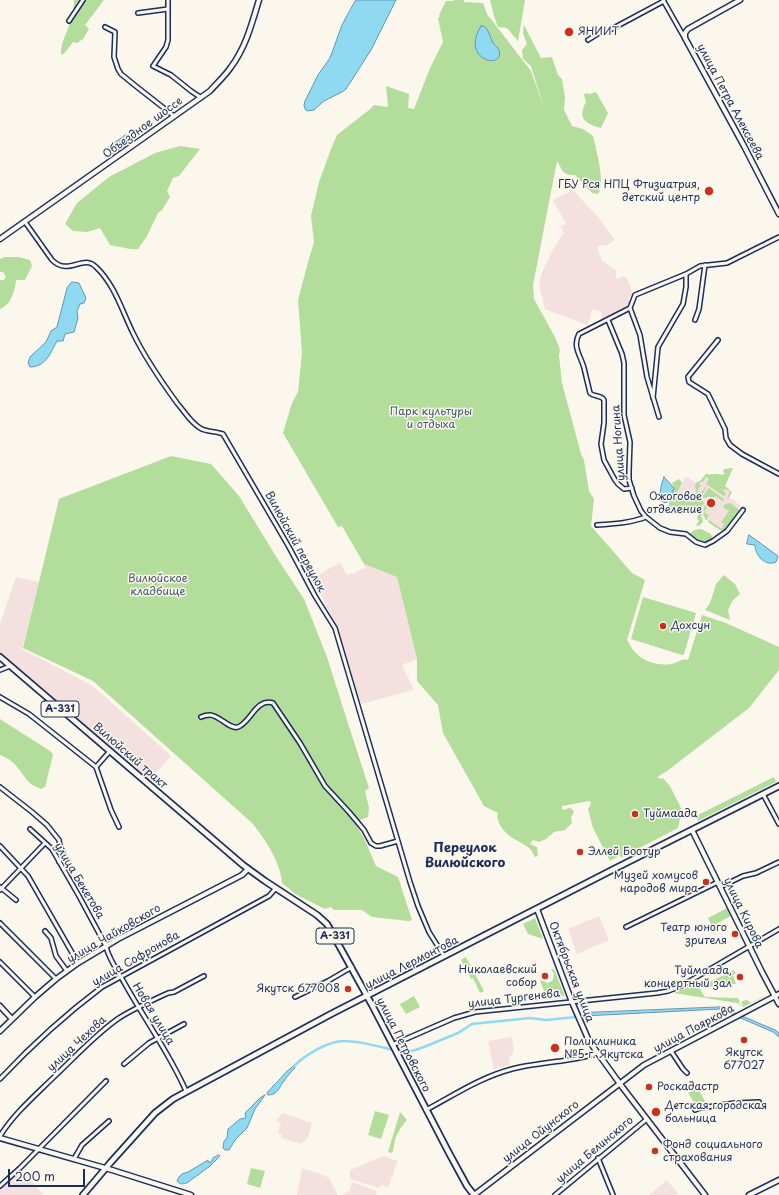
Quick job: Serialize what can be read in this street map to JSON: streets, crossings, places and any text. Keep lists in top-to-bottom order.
{
  "streets": {
    "main road": [
      "улица Петра Алексеева",
      "Объездное шоссе",
      "А-331",
      "Вилюйский тракт",
      "улица Кирова",
      "улица Чайковского",
      "улица Лермонтова",
      "Октябрьская улица",
      "улица Пояркова",
      "улица Петровского",
      "улица Ойунского"
    ],
    "street": [
      "улица Ногина",
      "Вилюйский переулок",
      "улица Бекетова",
      "улица Софронова",
      "улица Тургенева",
      "Новая улица",
      "улица Чехова",
      "улица Белинского"
    ]
  },
  "crossings": [
    ["Объездное шоссе", "Вилюйский переулок"],
    ["Вилюйский переулок", "улица Лермонтова"],
    ["Вилюйский тракт", "улица Чайковского"],
    ["Вилюйский тракт", "улица Петровского"],
    ["улица Бекетова", "улица Чайковского"],
    ["улица Бекетова", "Новая улица"],
    ["улица Кирова", "улица Лермонтова"],
    ["улица Кирова", "улица Тургенева"],
    ["улица Кирова", "улица Пояркова"],
    ["улица Чайковского", "Новая улица"],
    ["улица Чайковского", "улица Петровского"],
    ["улица Софронова", "Новая улица"],
    ["улица Софронова", "улица Петровского"],
    ["улица Лермонтова", "Октябрьская улица"],
    ["улица Лермонтова", "Новая улица"],
    ["улица Лермонтова", "улица Петровского"],
    ["Октябрьская улица", "улица Тургенева"],
    ["Октябрьская улица", "улица Пояркова"],
    ["Октябрьская улица", "улица Ойунского"],
    ["Октябрьская улица", "улица Белинского"],
    ["улица Тургенева", "улица Петровского"],
    ["Новая улица", "улица Чехова"],
    ["улица Пояркова", "улица Ойунского"],
    ["улица Петровского", "улица Ойунского"]
  ],
  "districts": ["Переулок Вилюйского"],
  "parks": ["Парк культуры и отдыха", "Вилюйское кладбище"],
  "places": [
    "ЯНИИТ",
    "ГБУ Рся НПЦ Фтизиатрия, детский центр",
    "Ожоговое отделение",
    "Дохсун",
    "Туймаада",
    "Эллей Боотур",
    "Музей хомусов народов мира",
    "Театр юного зрителя",
    "Николаевский собор",
    "Туймаада, концертный зал",
    "Якутск 677008",
    "Якутск 677027",
    "Поликлиника №5 г. Якутска",
    "Роскадастр",
    "Детская городская больница",
    "Фонд социального страхования"
  ],
  "scale_bar": "200 m"
}
